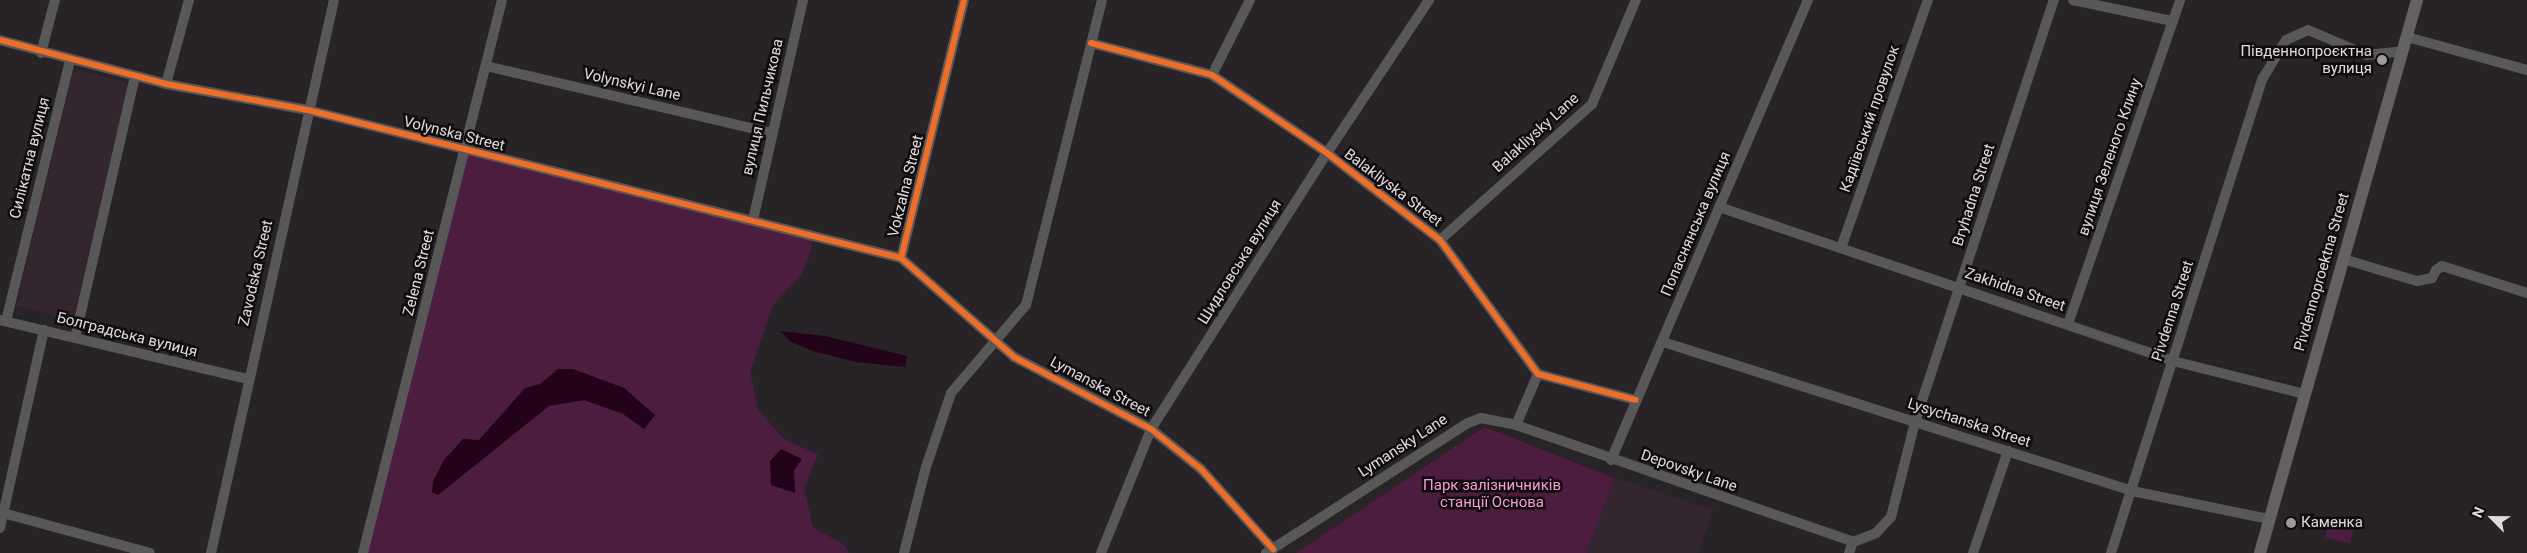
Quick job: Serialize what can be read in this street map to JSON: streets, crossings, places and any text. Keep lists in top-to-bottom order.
{
  "streets": {
    "main road": ["Pivdennoproektna Street"],
    "street": [
      "Volynskyi Lane",
      "вулиця Пильчикова",
      "Кадіївський провулок",
      "Balakliysky Lane",
      "Volynska Street",
      "вулиця Зеленого Клину",
      "Силікатна вулиця",
      "Vokzalna Street",
      "Balakliyska Street",
      "Bryhadna Street",
      "Попаснянська вулиця",
      "Шидловська вулиця",
      "Zavodska Street",
      "Zelena Street",
      "Zakhidna Street",
      "Pivdenna Street",
      "Болградська вулиця",
      "Lymanska Street",
      "Lysychanska Street",
      "Lymansky Lane",
      "Depovsky Lane"
    ]
  },
  "crossings": [
    ["Volynskyi Lane", "вулиця Пильчикова"],
    ["Volynskyi Lane", "Zelena Street"],
    ["вулиця Пильчикова", "Volynska Street"],
    ["Кадіївський провулок", "Zakhidna Street"],
    ["Balakliysky Lane", "Balakliyska Street"],
    ["Volynska Street", "Силікатна вулиця"],
    ["Volynska Street", "Vokzalna Street"],
    ["Volynska Street", "Zavodska Street"],
    ["Volynska Street", "Zelena Street"],
    ["вулиця Зеленого Клину", "Zakhidna Street"],
    ["Силікатна вулиця", "Болградська вулиця"],
    ["Vokzalna Street", "Lymanska Street"],
    ["Balakliyska Street", "Шидловська вулиця"],
    ["Bryhadna Street", "Zakhidna Street"],
    ["Bryhadna Street", "Lysychanska Street"],
    ["Bryhadna Street", "Depovsky Lane"],
    ["Попаснянська вулиця", "Zakhidna Street"],
    ["Попаснянська вулиця", "Lysychanska Street"],
    ["Попаснянська вулиця", "Depovsky Lane"],
    ["Шидловська вулиця", "Lymanska Street"],
    ["Pivdennoproektna Street", "Zakhidna Street"],
    ["Pivdennoproektna Street", "Pivdenna Street"],
    ["Pivdennoproektna Street", "Lysychanska Street"],
    ["Zavodska Street", "Болградська вулиця"],
    ["Zakhidna Street", "Pivdenna Street"],
    ["Pivdenna Street", "Lysychanska Street"],
    ["Lymanska Street", "Lymansky Lane"],
    ["Lymansky Lane", "Depovsky Lane"]
  ],
  "parks": ["Парк залізничників станції Основа"],
  "places": ["Південнопроєктна вулиця", "Каменка"],
  "north": "top left"
}
